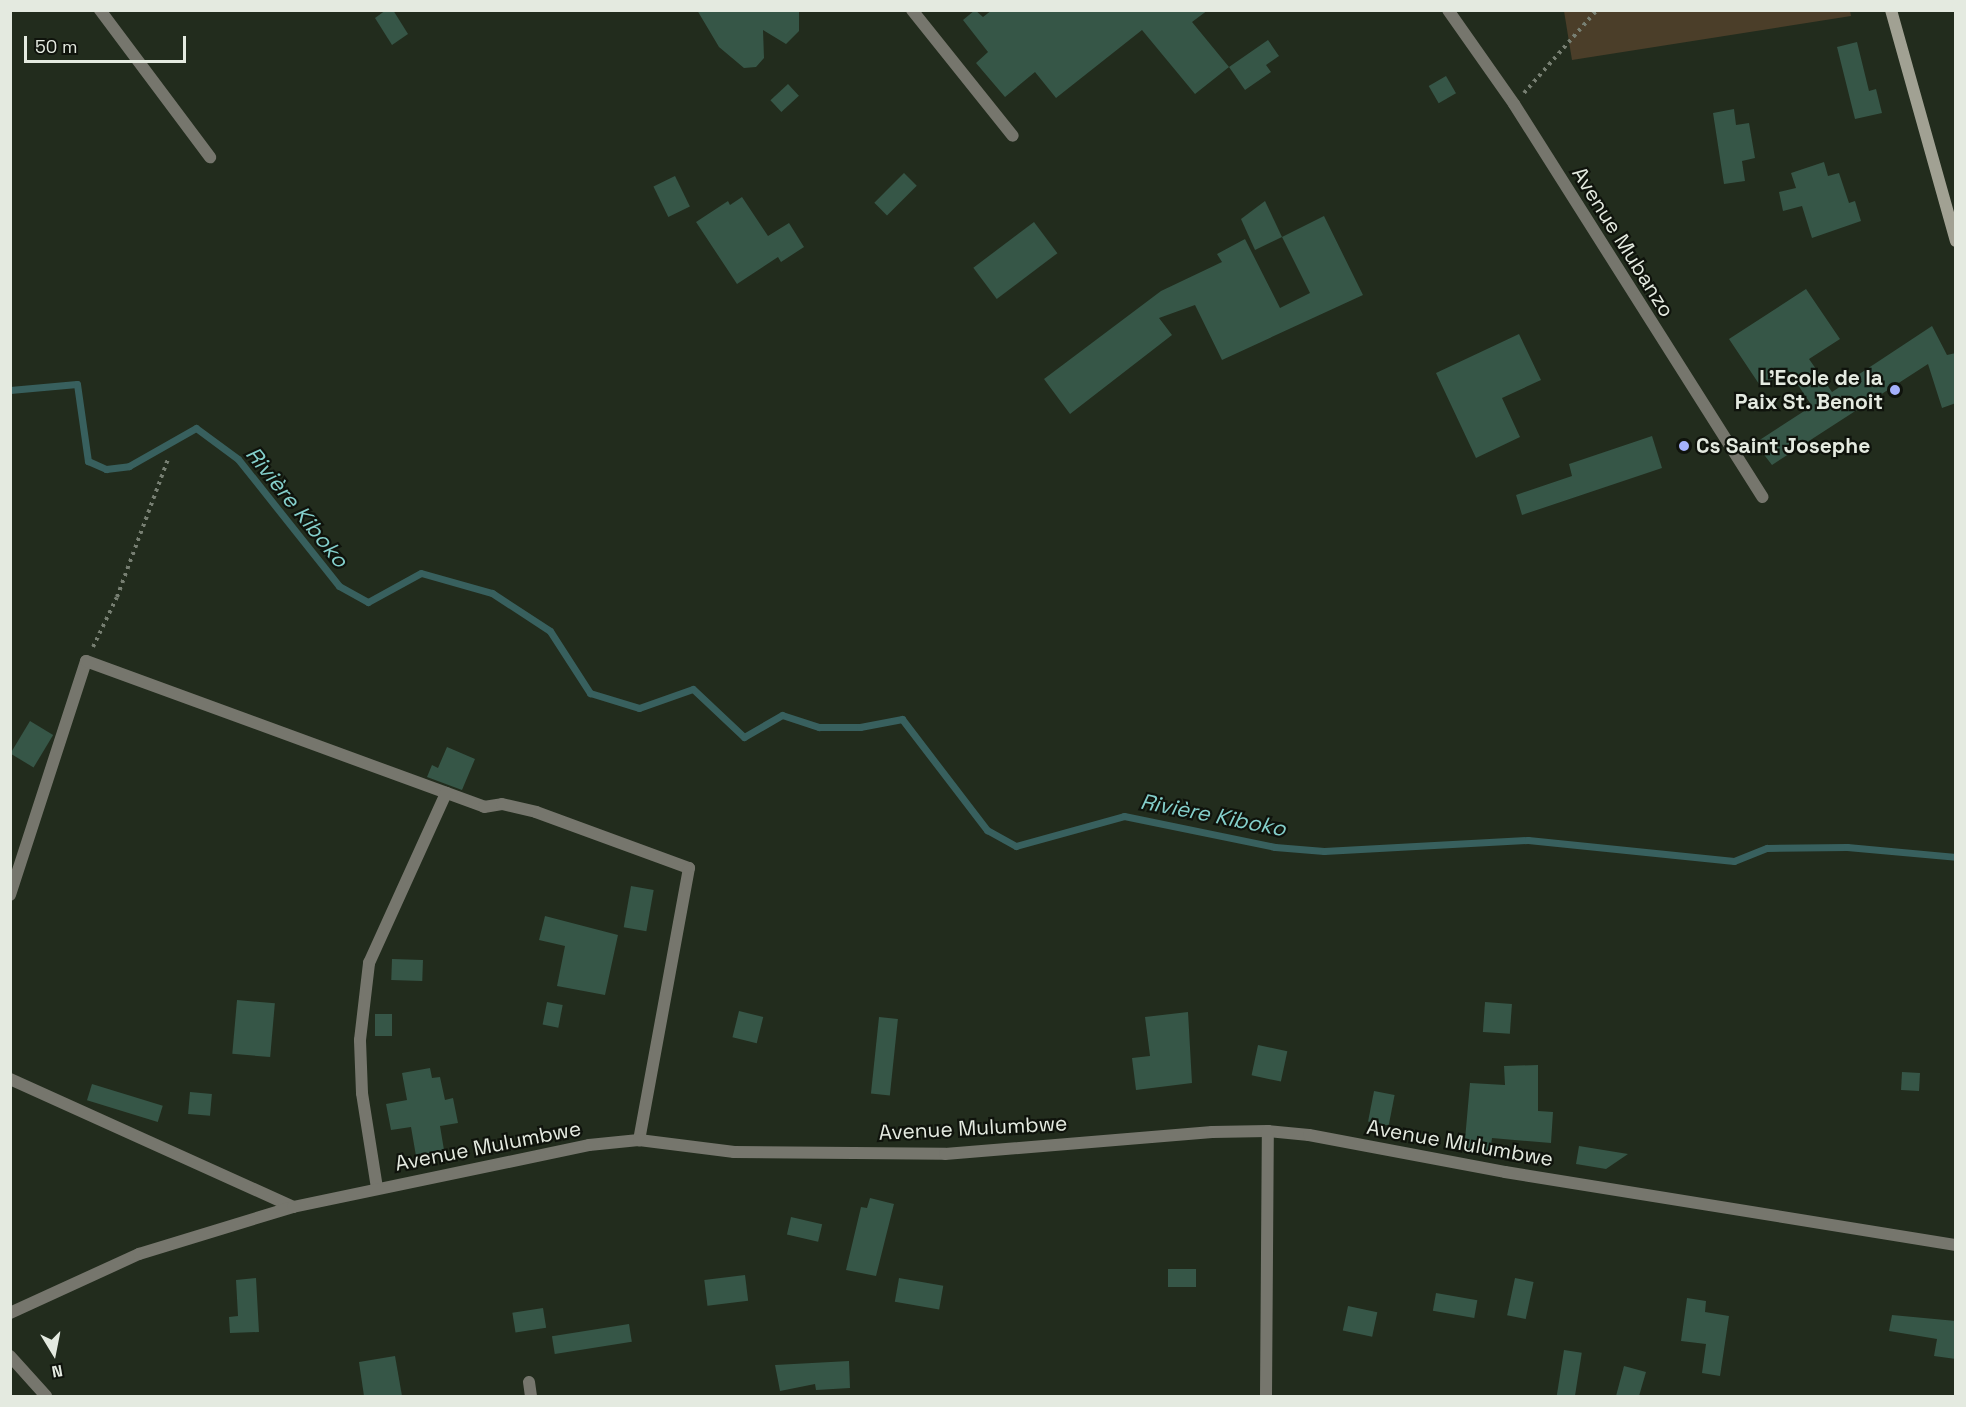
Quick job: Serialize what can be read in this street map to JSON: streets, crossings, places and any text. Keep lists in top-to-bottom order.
{
  "streets": {
    "street": ["Avenue Mubanzo", "Avenue Mulumbwe"]
  },
  "water": ["Rivière Kiboko"],
  "places": ["L'Ecole de la Paix St. Benoit", "Cs Saint Josephe"],
  "scale_bar": "50 m",
  "north": "bottom"
}
